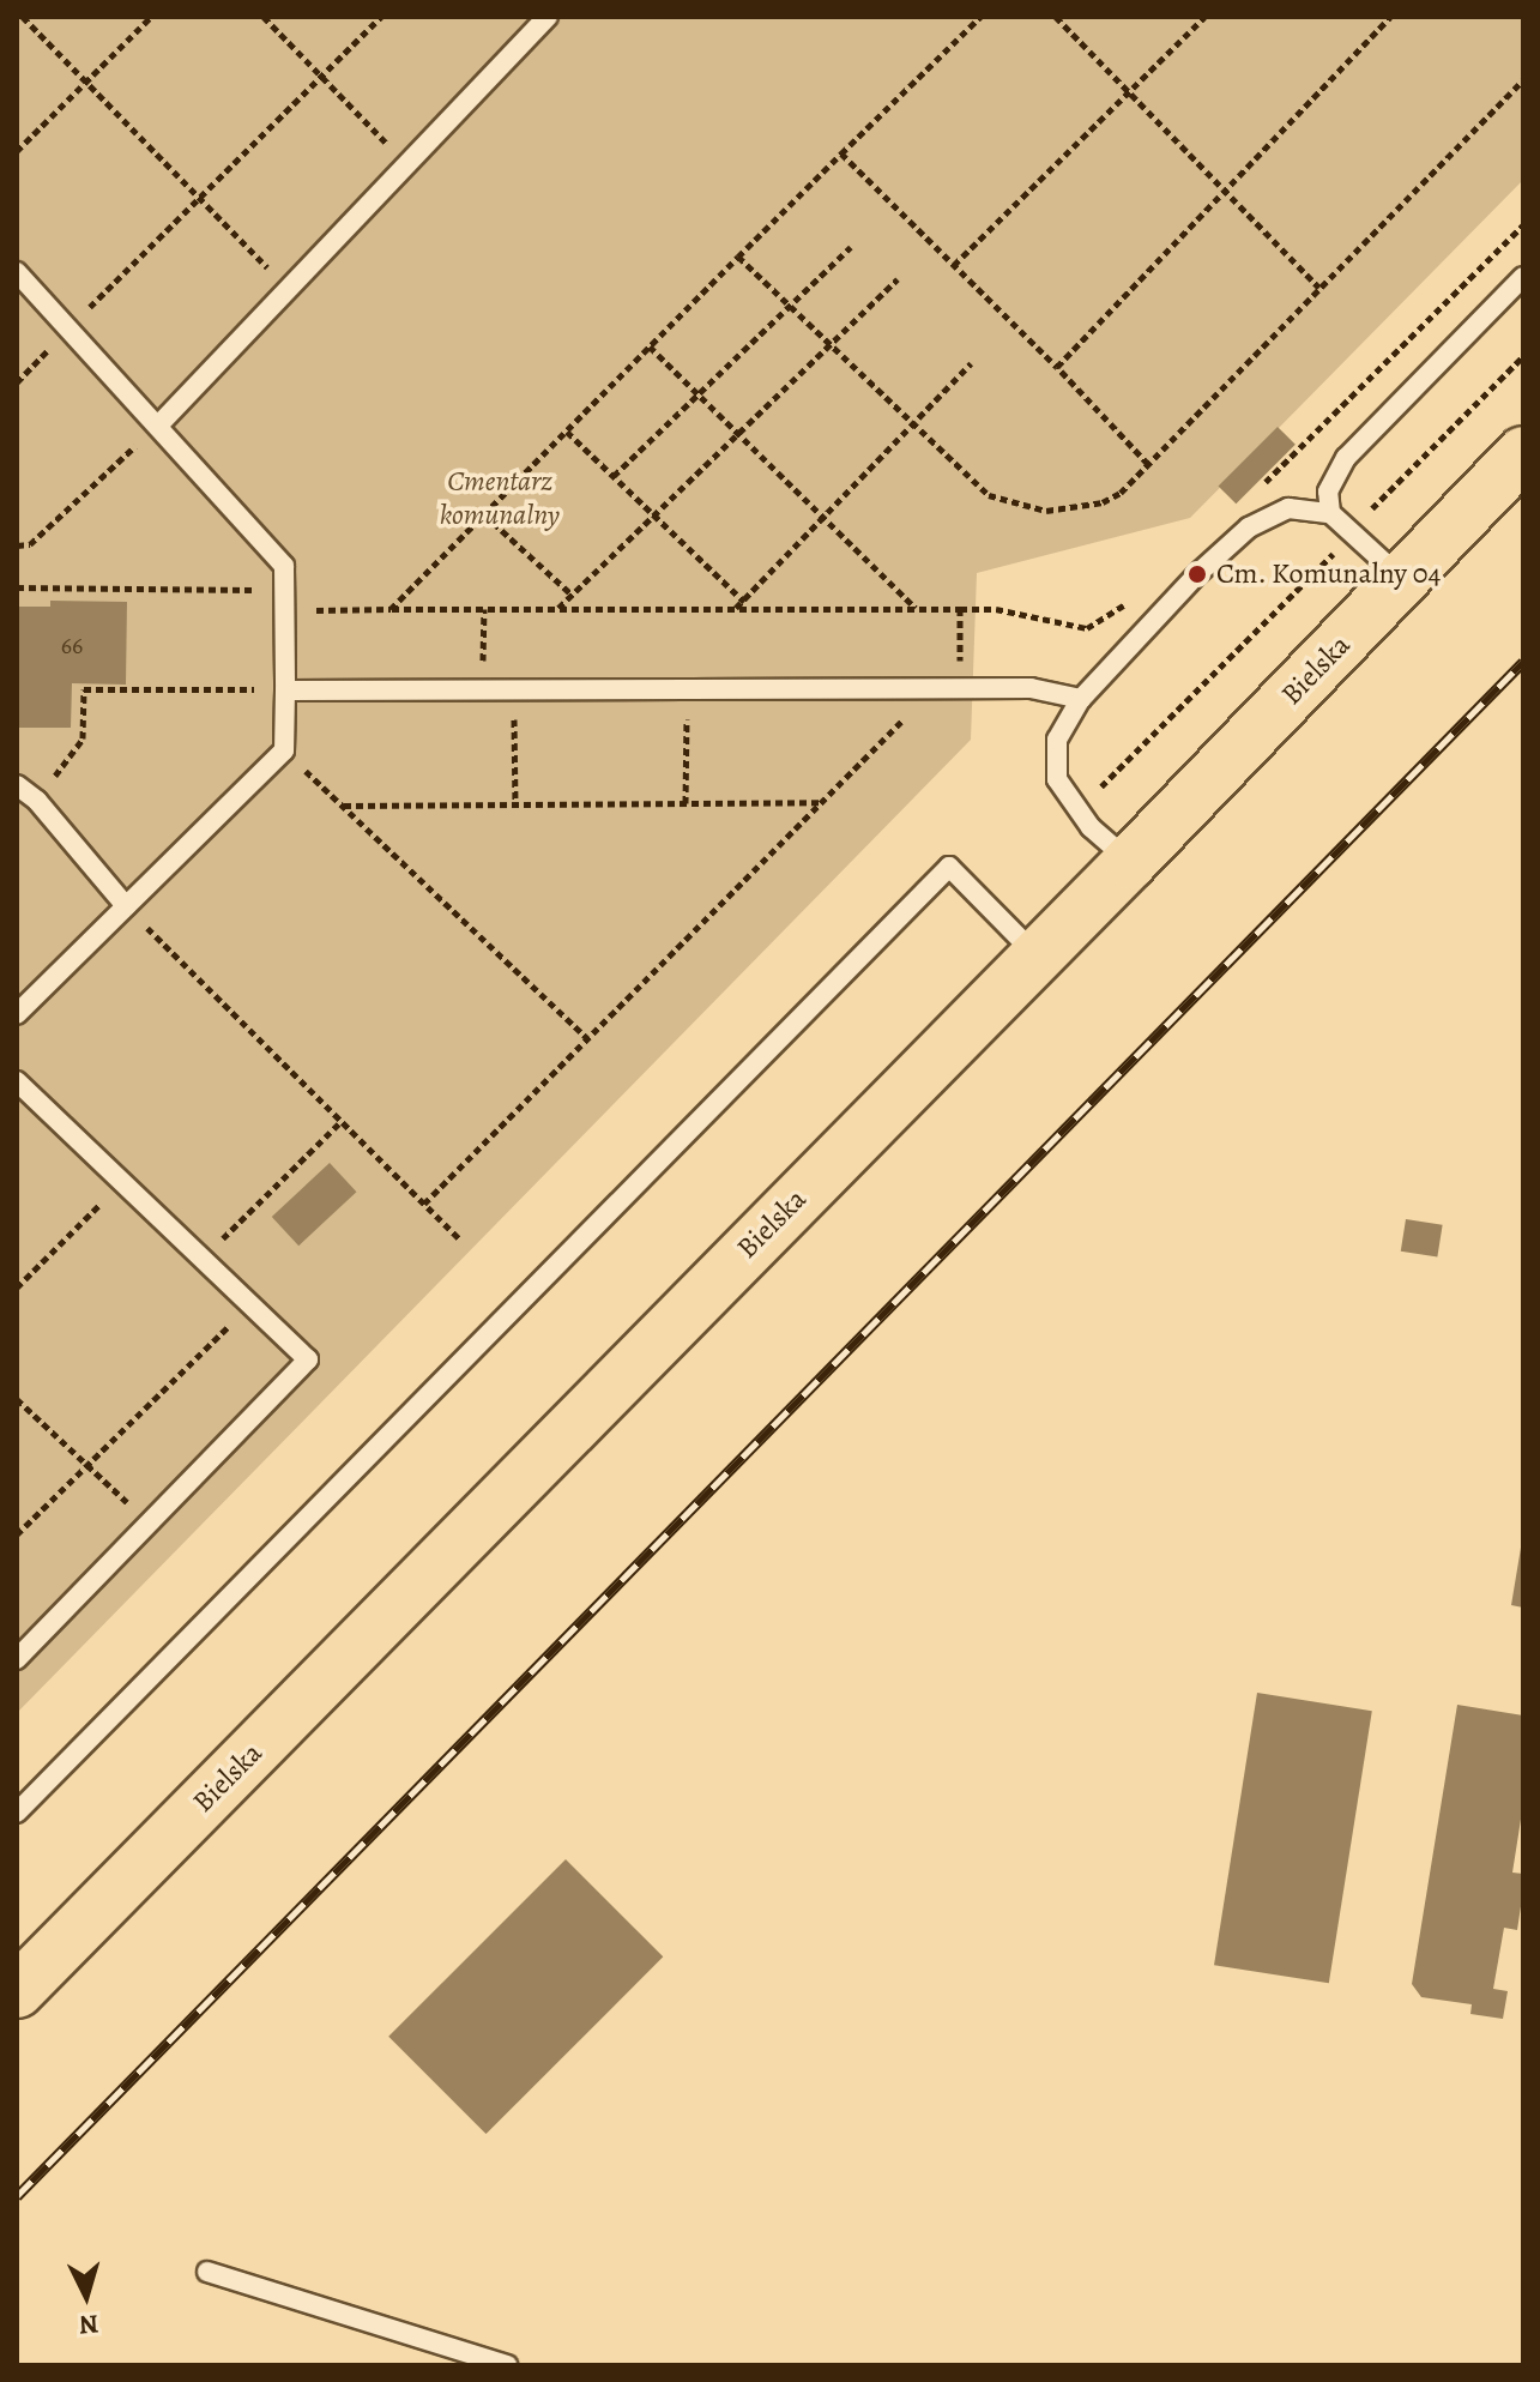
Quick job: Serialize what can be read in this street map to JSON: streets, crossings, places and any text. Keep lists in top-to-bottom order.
{
  "streets": {
    "main road": ["Bielska"]
  },
  "parks": ["Cmentarz komunalny"],
  "places": ["Cm. Komunalny 04"],
  "house_numbers": ["66"],
  "north": "bottom"
}
